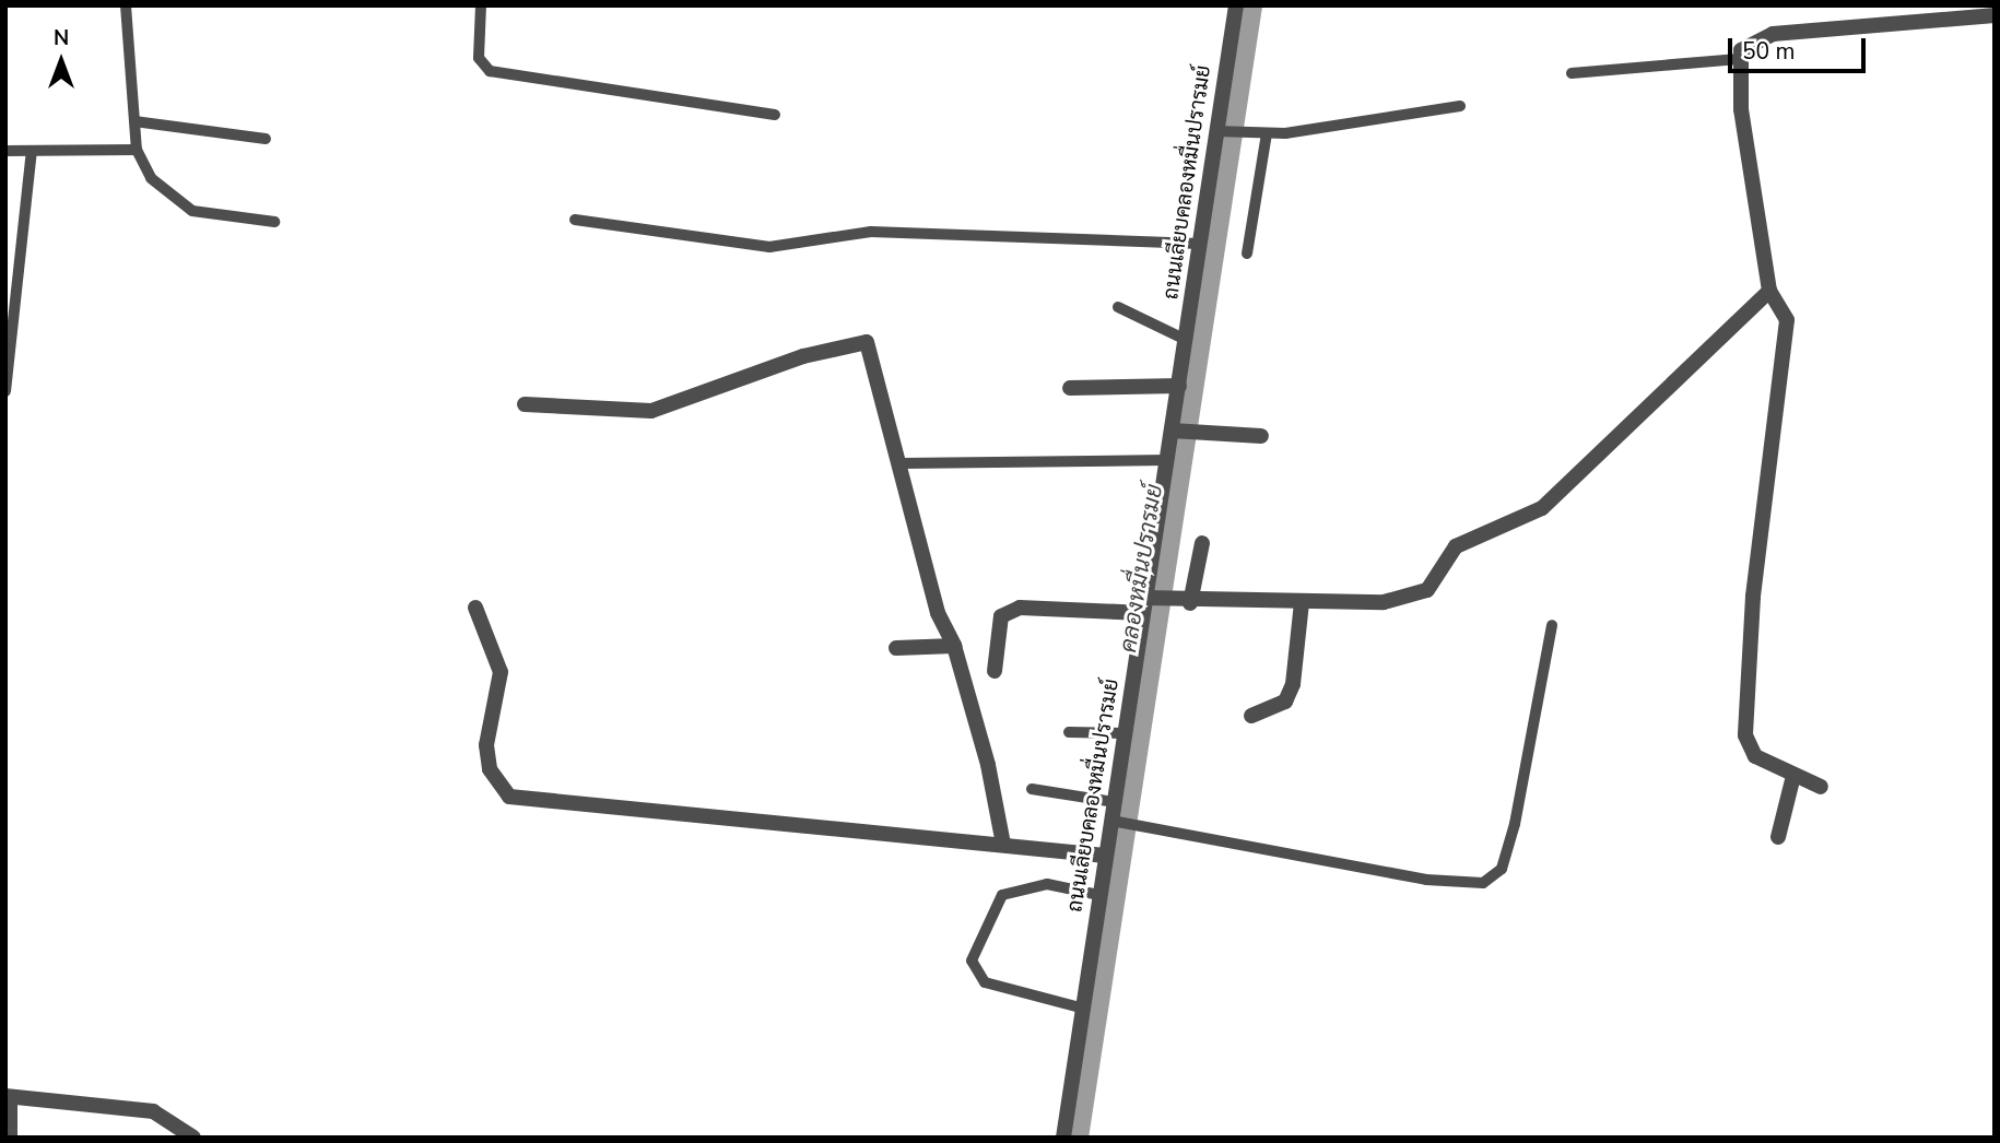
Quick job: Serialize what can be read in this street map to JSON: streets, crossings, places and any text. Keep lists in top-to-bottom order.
{
  "streets": {
    "street": ["ถนนเลียบคลองหมื่นปรารมย์"]
  },
  "water": ["คลองหมื่นปรารมย์"],
  "scale_bar": "50 m",
  "north": "top"
}
